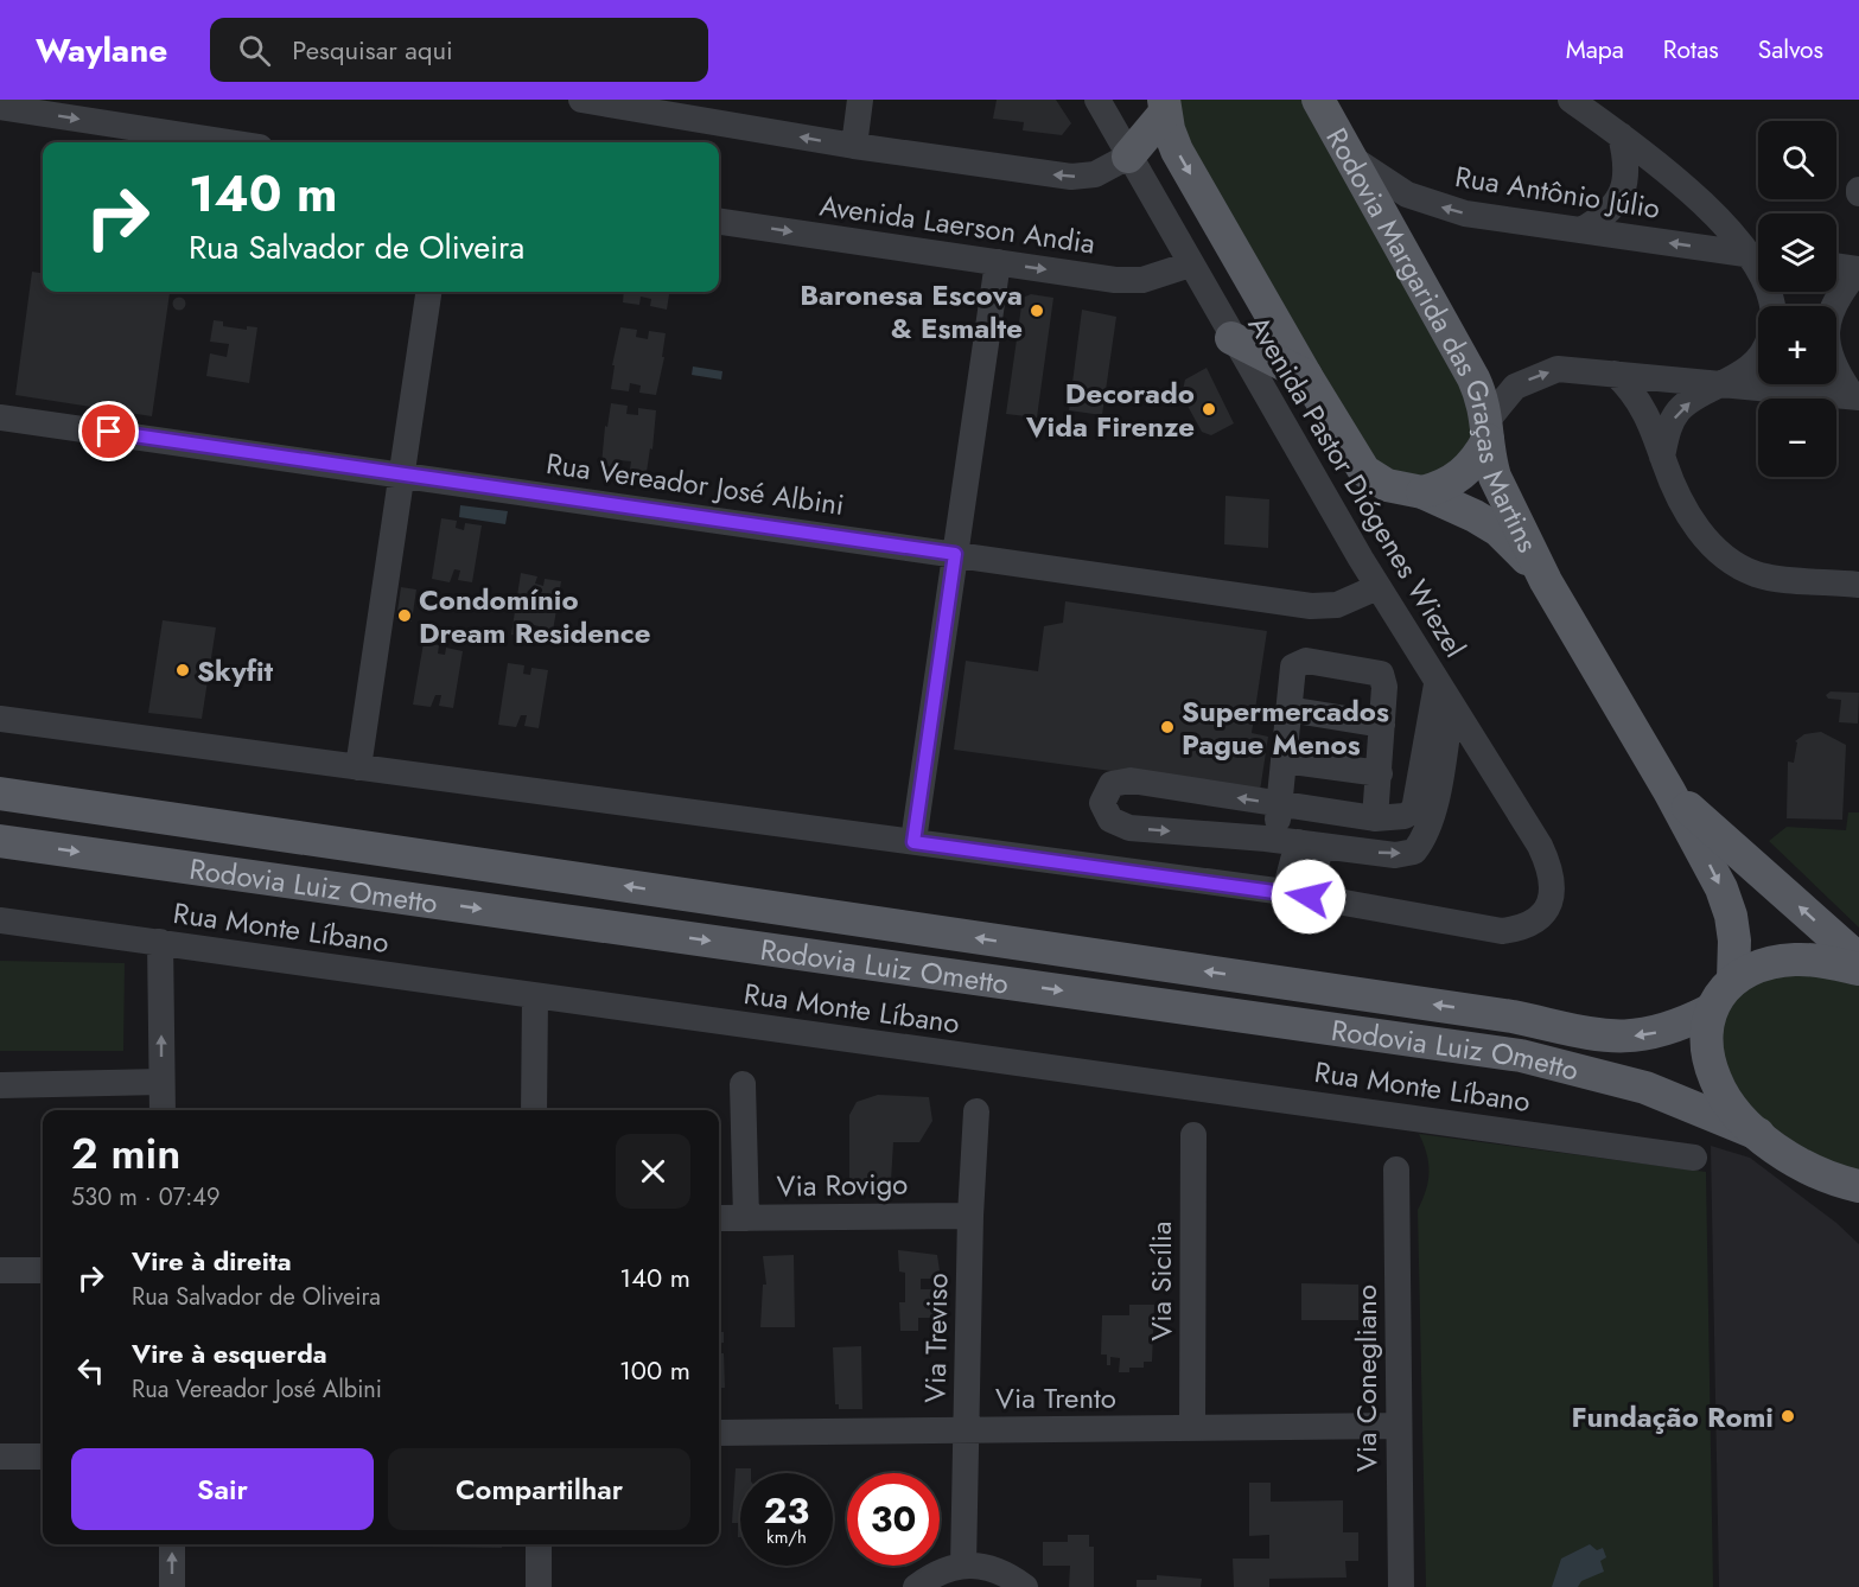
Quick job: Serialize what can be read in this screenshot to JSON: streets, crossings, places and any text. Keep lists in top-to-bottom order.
{
  "streets": {
    "main road": ["Rodovia Margarida das Graças Martins", "Rodovia Luiz Ometto"],
    "street": [
      "Rua Antônio Júlio",
      "Avenida Laerson Andia",
      "Rua Vereador José Albini",
      "Avenida Pastor Diógenes Wiezel",
      "Rua Monte Líbano",
      "Via Rovigo",
      "Via Sicília",
      "Via Treviso",
      "Via Conegliano",
      "Via Trento"
    ]
  },
  "crossings": [
    ["Rua Antônio Júlio", "Rodovia Margarida das Graças Martins"],
    ["Avenida Laerson Andia", "Avenida Pastor Diógenes Wiezel"],
    ["Rua Vereador José Albini", "Avenida Pastor Diógenes Wiezel"],
    ["Via Rovigo", "Via Treviso"],
    ["Via Sicília", "Via Trento"],
    ["Via Treviso", "Via Trento"],
    ["Via Conegliano", "Via Trento"]
  ],
  "places": [
    "Baronesa Escova & Esmalte",
    "Decorado Vida Firenze",
    "Condomínio Dream Residence",
    "Skyfit",
    "Supermercados Pague Menos",
    "Fundação Romi"
  ],
  "page": {
    "header": "Waylane",
    "search": "Pesquisar aqui",
    "nav": ["Mapa", "Rotas", "Salvos"],
    "map_buttons": ["+", "−"],
    "turn": ["140 m", "Rua Salvador de Oliveira"],
    "heading": ["2 min", "530 m · 07:49"],
    "list": [
      {
        "name": "Vire à direita",
        "note": "Rua Salvador de Oliveira",
        "value": "140 m"
      },
      {
        "name": "Vire à esquerda",
        "note": "Rua Vereador José Albini",
        "value": "100 m"
      }
    ],
    "buttons": ["Sair", "Compartilhar"],
    "speed": "23 km/h",
    "limit": "30"
  }
}
